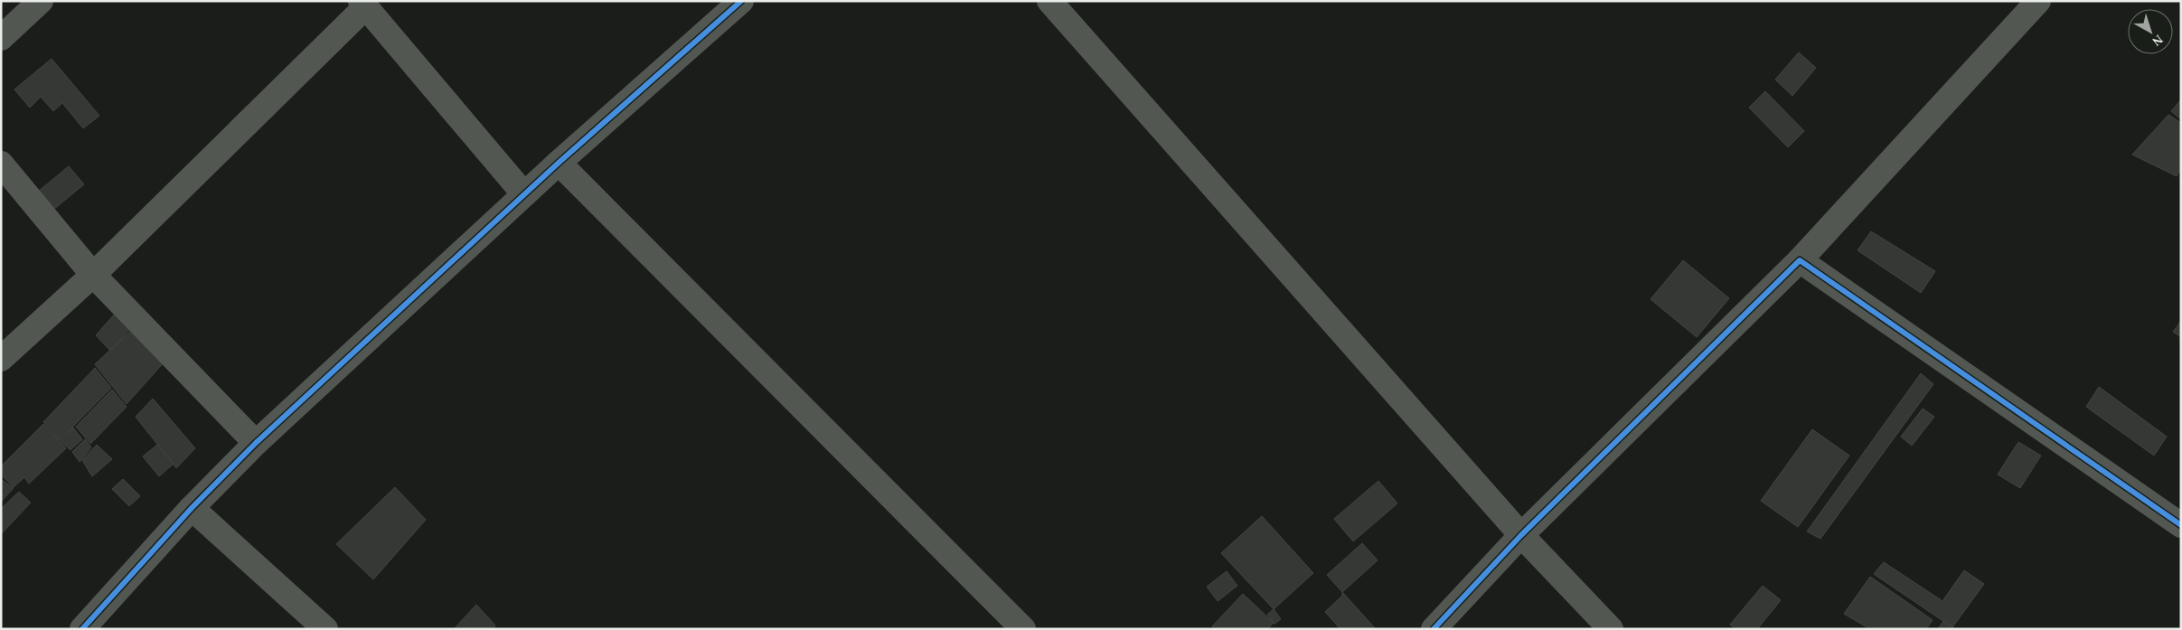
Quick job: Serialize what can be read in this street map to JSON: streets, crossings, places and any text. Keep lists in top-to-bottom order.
{
  "north": "bottom right"
}
